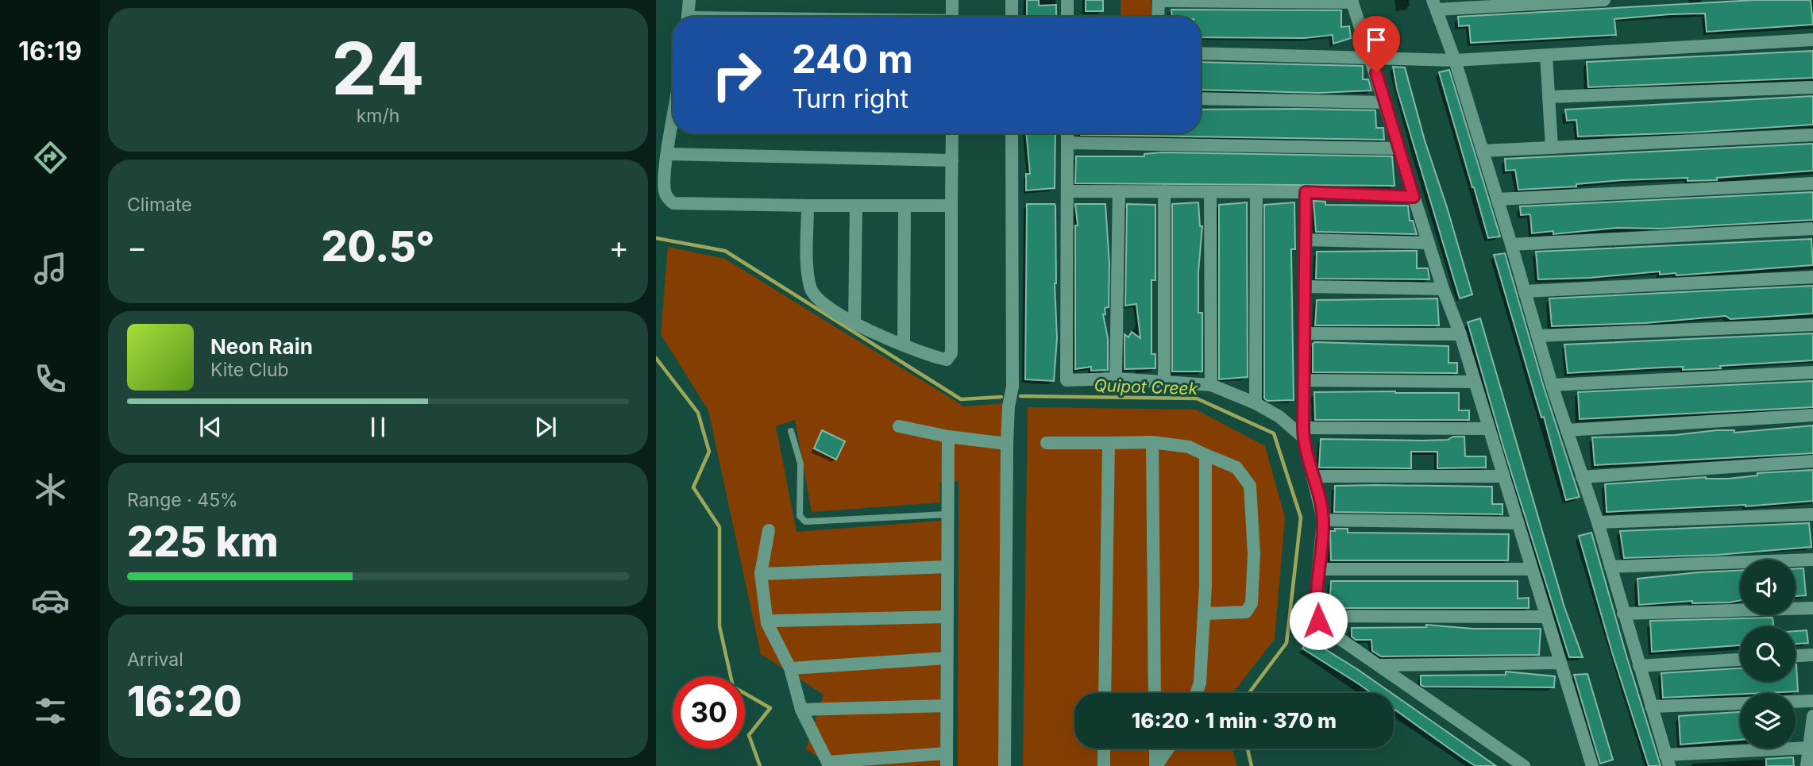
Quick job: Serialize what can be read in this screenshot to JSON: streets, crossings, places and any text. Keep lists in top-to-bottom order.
{
  "water": ["Quipot Creek"],
  "page": {
    "tabs": "16:19",
    "tile": [
      ["24", "km/h"],
      "Climate",
      ["Range · 45%", "225 km"],
      ["Arrival", "16:20"]
    ],
    "turn": ["240 m", "Turn right"],
    "heat": ["−", "20.5°", "+"],
    "song": ["Neon Rain", "Kite Club"],
    "limit": "30",
    "trip": "16:20 · 1 min · 370 m"
  }
}
